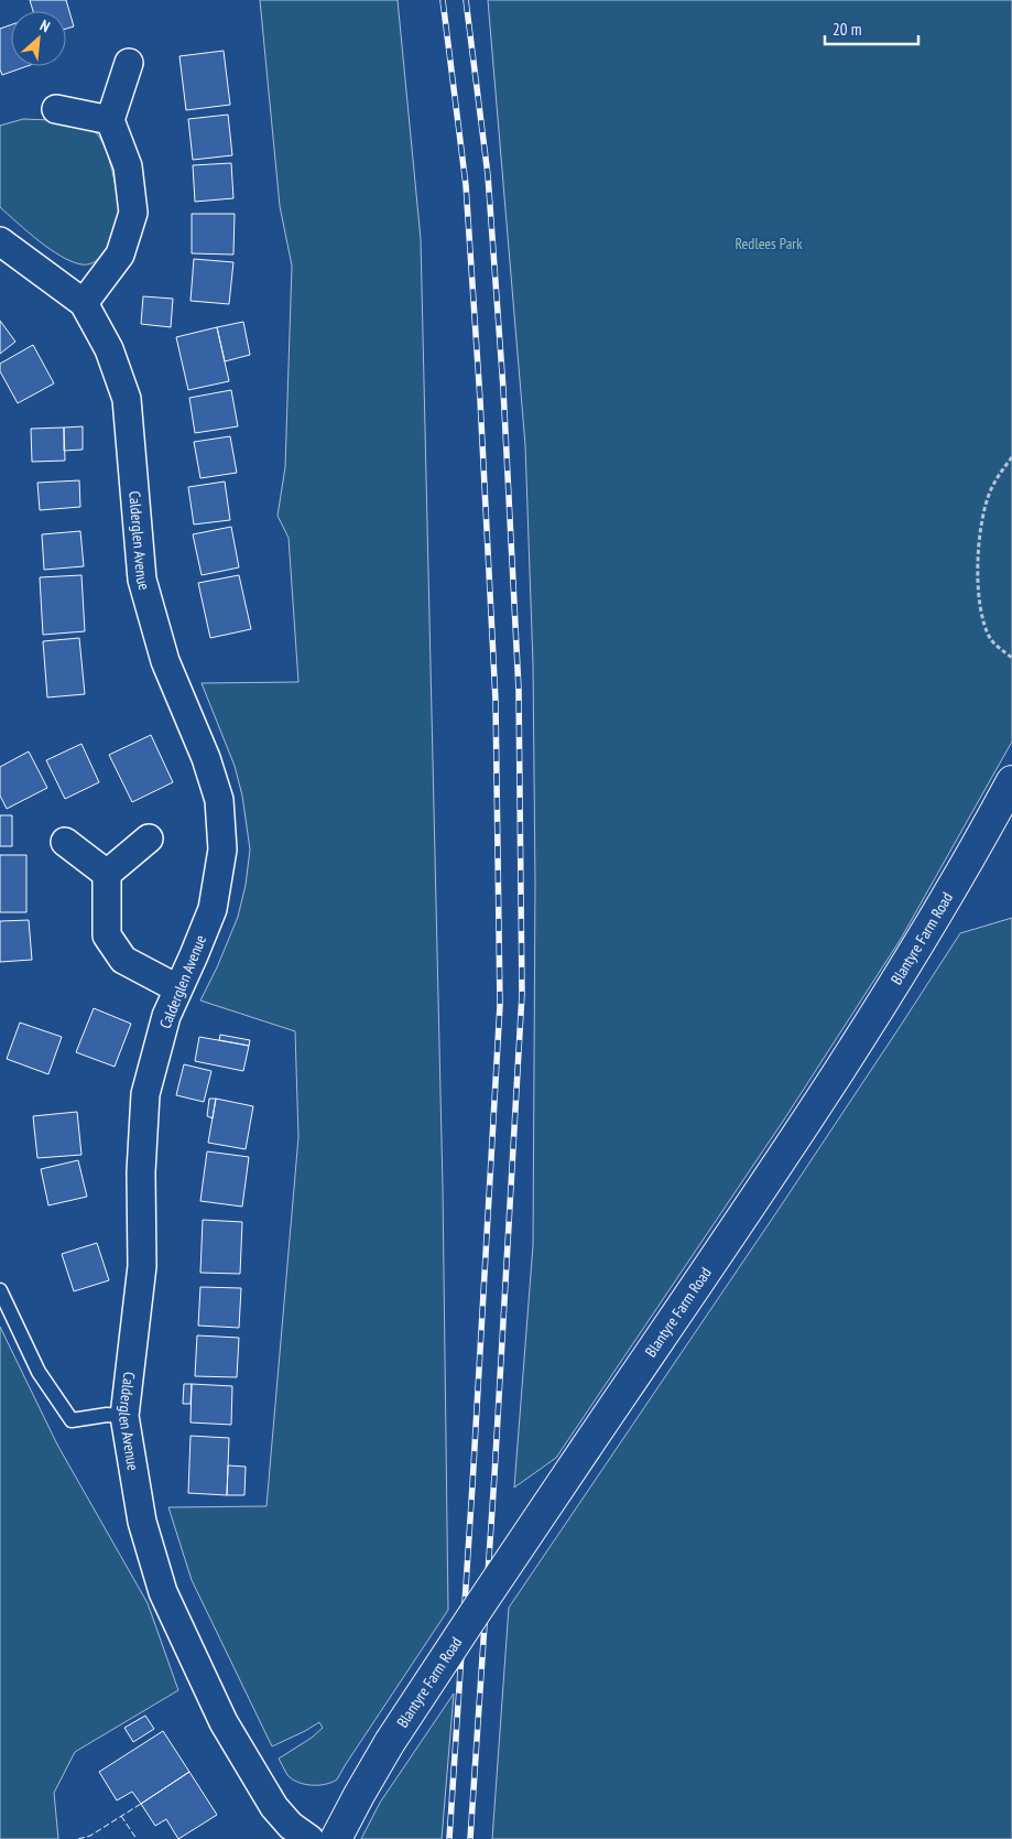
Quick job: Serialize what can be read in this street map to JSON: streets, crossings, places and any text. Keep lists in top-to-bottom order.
{
  "streets": {
    "main road": ["Blantyre Farm Road"],
    "street": ["Calderglen Avenue"]
  },
  "parks": ["Redlees Park"],
  "scale_bar": "20 m",
  "north": "top right"
}
